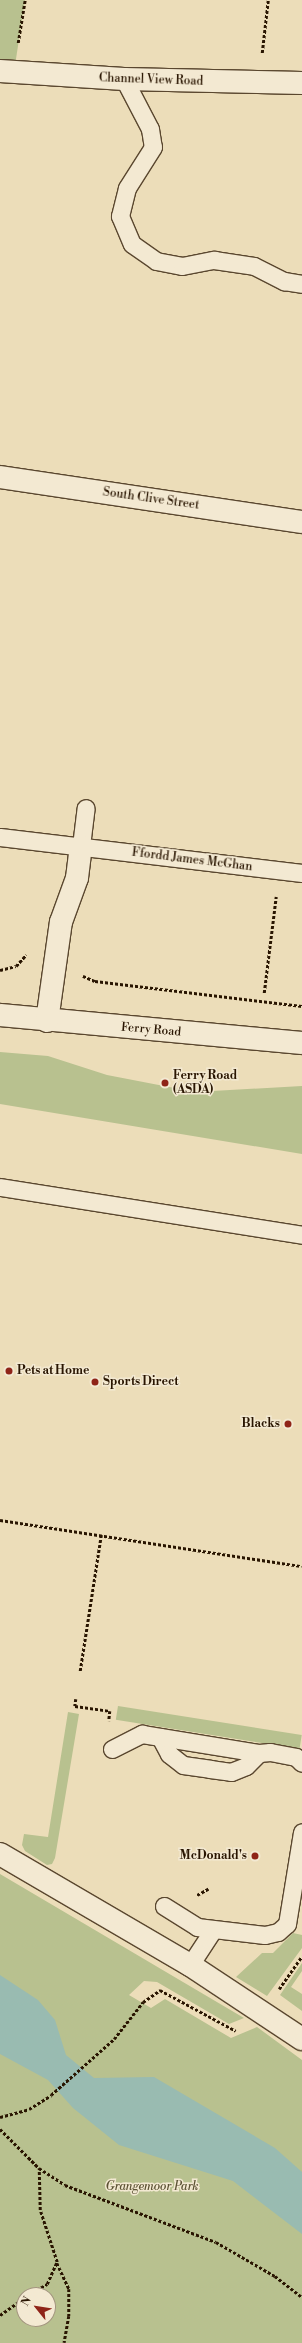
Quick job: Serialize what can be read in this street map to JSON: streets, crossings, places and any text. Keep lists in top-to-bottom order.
{
  "streets": {
    "street": ["Channel View Road", "South Clive Street", "Ferry Road"],
    "lane": ["Ffordd James McGhan"]
  },
  "parks": ["Grangemoor Park"],
  "places": [
    "Ferry Road (ASDA)",
    "Pets at Home",
    "Sports Direct",
    "Blacks",
    "McDonald's"
  ],
  "north": "top left"
}
